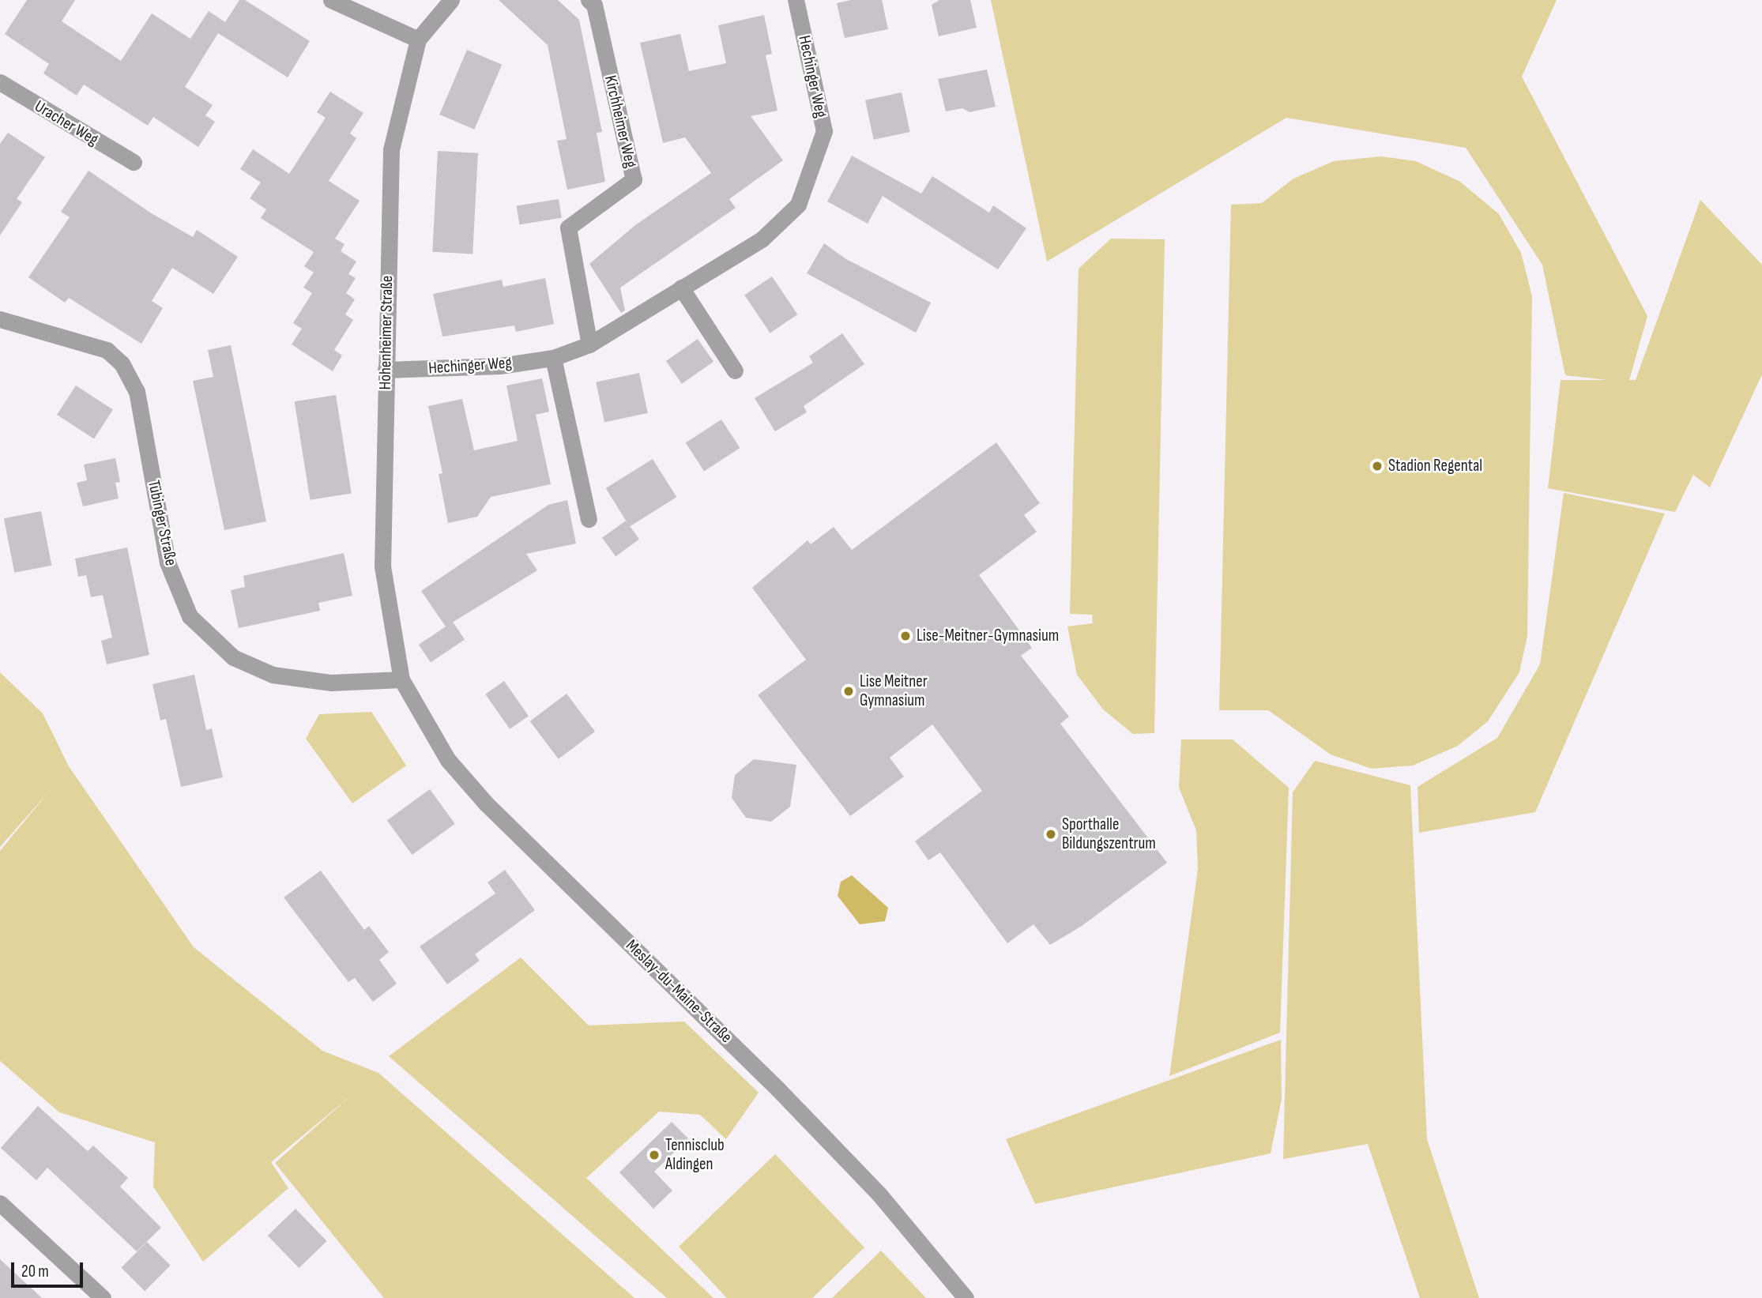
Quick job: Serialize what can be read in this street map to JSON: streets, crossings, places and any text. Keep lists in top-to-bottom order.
{
  "streets": {
    "street": [
      "Hechinger Weg",
      "Kirchheimer Weg",
      "Uracher Weg",
      "Hohenheimer Straße",
      "Tübinger Straße",
      "Meslay-du-Maine-Straße"
    ]
  },
  "crossings": [
    ["Hechinger Weg", "Kirchheimer Weg"],
    ["Hechinger Weg", "Hohenheimer Straße"],
    ["Hohenheimer Straße", "Tübinger Straße"],
    ["Hohenheimer Straße", "Meslay-du-Maine-Straße"],
    ["Tübinger Straße", "Meslay-du-Maine-Straße"]
  ],
  "places": [
    "Stadion Regental",
    "Lise-Meitner-Gymnasium",
    "Lise Meitner Gymnasium",
    "Sporthalle Bildungszentrum",
    "Tennisclub Aldingen"
  ],
  "scale_bar": "20 m"
}
